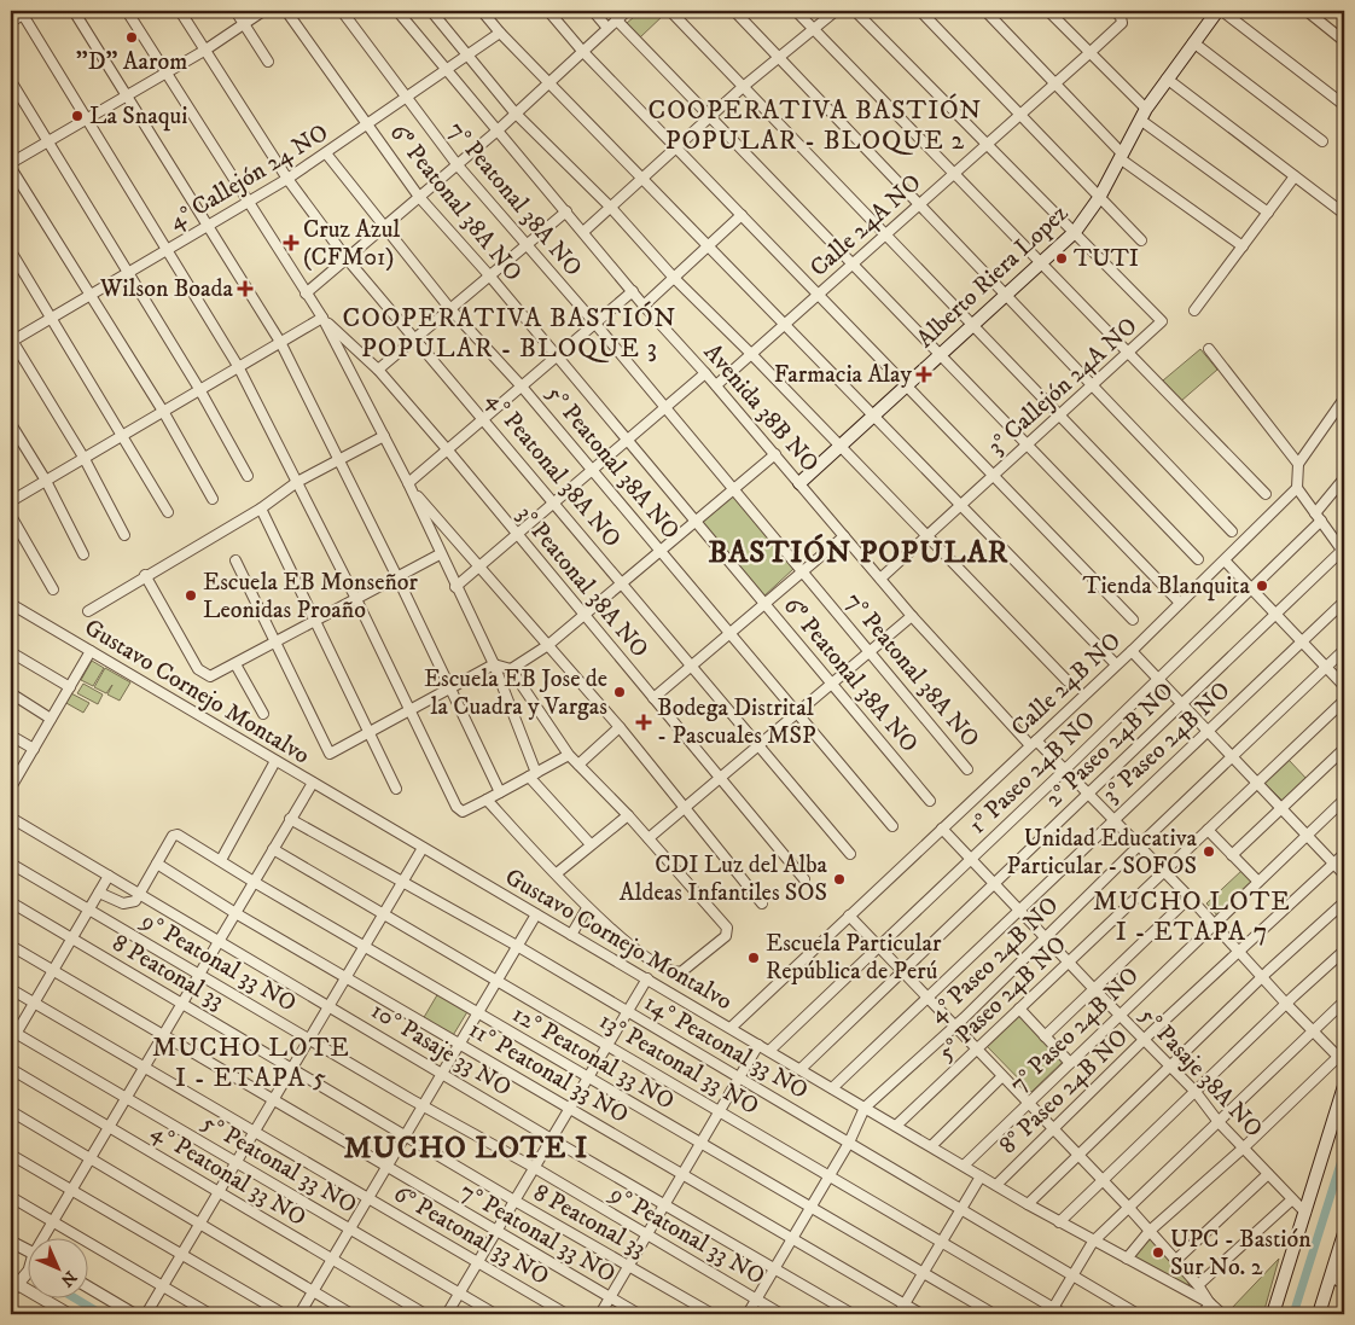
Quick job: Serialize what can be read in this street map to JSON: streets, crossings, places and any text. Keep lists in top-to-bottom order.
{
  "streets": {
    "main road": ["Alberto Riera Lopez"],
    "street": [
      "4° Callejón 24 NO",
      "7° Peatonal 38A NO",
      "6º Peatonal 38A NO",
      "Calle 24A NO",
      "3° Callejón 24A NO",
      "Avenida 38B NO",
      "5° Peatonal 38A NO",
      "4° Peatonal 38A NO",
      "3° Peatonal 38A NO",
      "Calle 24B NO",
      "Gustavo Cornejo Montalvo",
      "3° Paseo 24B NO",
      "2° Paseo 24B NO",
      "1° Paseo 24B NO",
      "4° Paseo 24B NO",
      "9° Peatonal 33 NO",
      "8 Peatonal 33",
      "5° Paseo 24B NO",
      "7° Paseo 24B NO",
      "14° Peatonal 33 NO",
      "10° Pasaje 33 NO",
      "12° Peatonal 33 NO",
      "13° Peatonal 33 NO",
      "11° Peatonal 33 NO",
      "5° Pasaje 38A NO",
      "8° Paseo 24B NO",
      "5° Peatonal 33 NO",
      "4° Peatonal 33 NO",
      "7° Peatonal 33 NO",
      "6° Peatonal 33 NO"
    ]
  },
  "crossings": [
    ["4° Callejón 24 NO", "7° Peatonal 38A NO"],
    ["4° Callejón 24 NO", "6º Peatonal 38A NO"],
    ["4° Callejón 24 NO", "Avenida 38B NO"],
    ["4° Callejón 24 NO", "5° Peatonal 38A NO"],
    ["4° Callejón 24 NO", "4° Peatonal 38A NO"],
    ["4° Callejón 24 NO", "3° Peatonal 38A NO"],
    ["Calle 24A NO", "3° Callejón 24A NO"],
    ["Calle 24A NO", "Avenida 38B NO"],
    ["Alberto Riera Lopez", "3° Callejón 24A NO"],
    ["Alberto Riera Lopez", "Avenida 38B NO"],
    ["3° Callejón 24A NO", "Avenida 38B NO"],
    ["Avenida 38B NO", "Calle 24B NO"],
    ["Avenida 38B NO", "3° Paseo 24B NO"],
    ["Avenida 38B NO", "2° Paseo 24B NO"],
    ["Avenida 38B NO", "1° Paseo 24B NO"],
    ["Avenida 38B NO", "4° Paseo 24B NO"],
    ["Avenida 38B NO", "5° Paseo 24B NO"],
    ["Avenida 38B NO", "7° Paseo 24B NO"],
    ["Avenida 38B NO", "8° Paseo 24B NO"],
    ["Calle 24B NO", "Gustavo Cornejo Montalvo"],
    ["Calle 24B NO", "5° Pasaje 38A NO"],
    ["Gustavo Cornejo Montalvo", "3° Paseo 24B NO"],
    ["Gustavo Cornejo Montalvo", "2° Paseo 24B NO"],
    ["Gustavo Cornejo Montalvo", "1° Paseo 24B NO"],
    ["Gustavo Cornejo Montalvo", "4° Paseo 24B NO"],
    ["Gustavo Cornejo Montalvo", "5° Paseo 24B NO"],
    ["Gustavo Cornejo Montalvo", "7° Paseo 24B NO"],
    ["Gustavo Cornejo Montalvo", "8° Paseo 24B NO"],
    ["3° Paseo 24B NO", "5° Pasaje 38A NO"],
    ["2° Paseo 24B NO", "5° Pasaje 38A NO"],
    ["1° Paseo 24B NO", "5° Pasaje 38A NO"],
    ["4° Paseo 24B NO", "9° Peatonal 33 NO"],
    ["4° Paseo 24B NO", "14° Peatonal 33 NO"],
    ["4° Paseo 24B NO", "10° Pasaje 33 NO"],
    ["4° Paseo 24B NO", "12° Peatonal 33 NO"],
    ["4° Paseo 24B NO", "13° Peatonal 33 NO"],
    ["4° Paseo 24B NO", "11° Peatonal 33 NO"],
    ["4° Paseo 24B NO", "5° Pasaje 38A NO"],
    ["5° Paseo 24B NO", "5° Pasaje 38A NO"],
    ["7° Paseo 24B NO", "5° Pasaje 38A NO"],
    ["12° Peatonal 33 NO", "11° Peatonal 33 NO"],
    ["5° Pasaje 38A NO", "8° Paseo 24B NO"]
  ],
  "districts": [
    "COOPERATIVA BASTIÓN POPULAR - BLOQUE 2",
    "COOPERATIVA BASTIÓN POPULAR - BLOQUE 3",
    "BASTIÓN POPULAR",
    "MUCHO LOTE I - ETAPA 7",
    "MUCHO LOTE I - ETAPA 5",
    "MUCHO LOTE I"
  ],
  "places": {
    "other": [
      "\"D\" Aarom",
      "La Snaqui",
      "TUTI",
      "Tienda Blanquita",
      "Escuela EB Monseñor Leonidas Proaño",
      "Escuela EB Jose de la Cuadra y Vargas",
      "Unidad Educativa Particular - SOFOS",
      "CDI Luz del Alba Aldeas Infantiles SOS",
      "Escuela Particular República de Perú",
      "UPC - Bastión Sur No. 2"
    ],
    "health": [
      "Cruz Azul (CFM01)",
      "Wilson Boada",
      "Farmacia Alay",
      "Bodega Distrital - Pascuales MSP"
    ]
  },
  "north": "bottom right"
}
